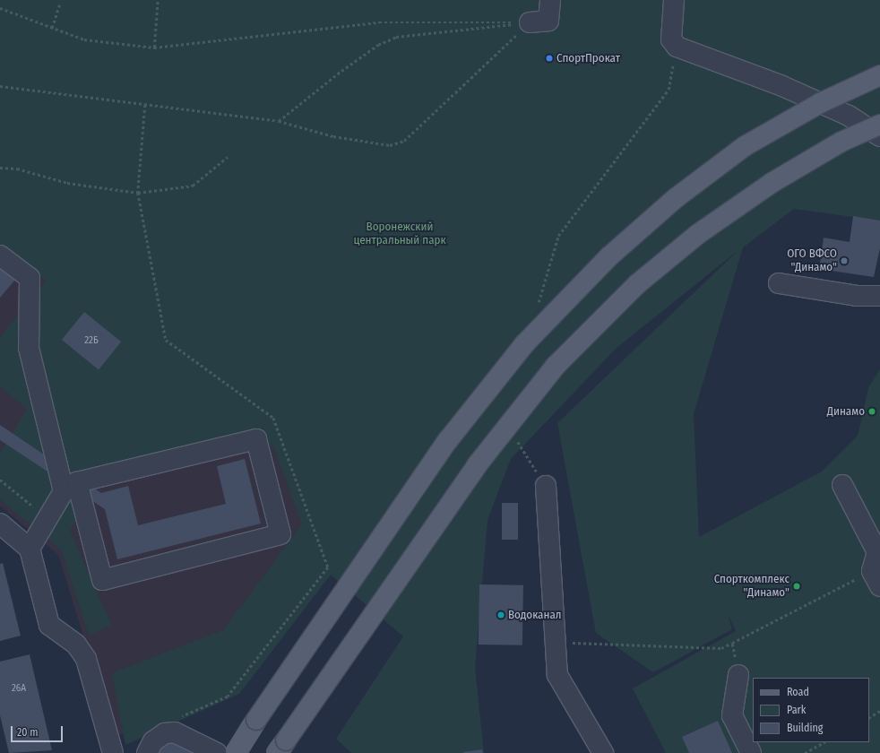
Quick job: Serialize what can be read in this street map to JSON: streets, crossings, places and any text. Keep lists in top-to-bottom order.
{
  "parks": ["Воронежский центральный парк"],
  "places": [
    "СпортПрокат",
    "ОГО ВФСО \"Динамо\"",
    "Динамо",
    "Спорткомплекс \"Динамо\"",
    "Водоканал"
  ],
  "house_numbers": ["22Б", "26А"],
  "legend": ["Road", "Park", "Building"],
  "scale_bar": "20 m"
}
